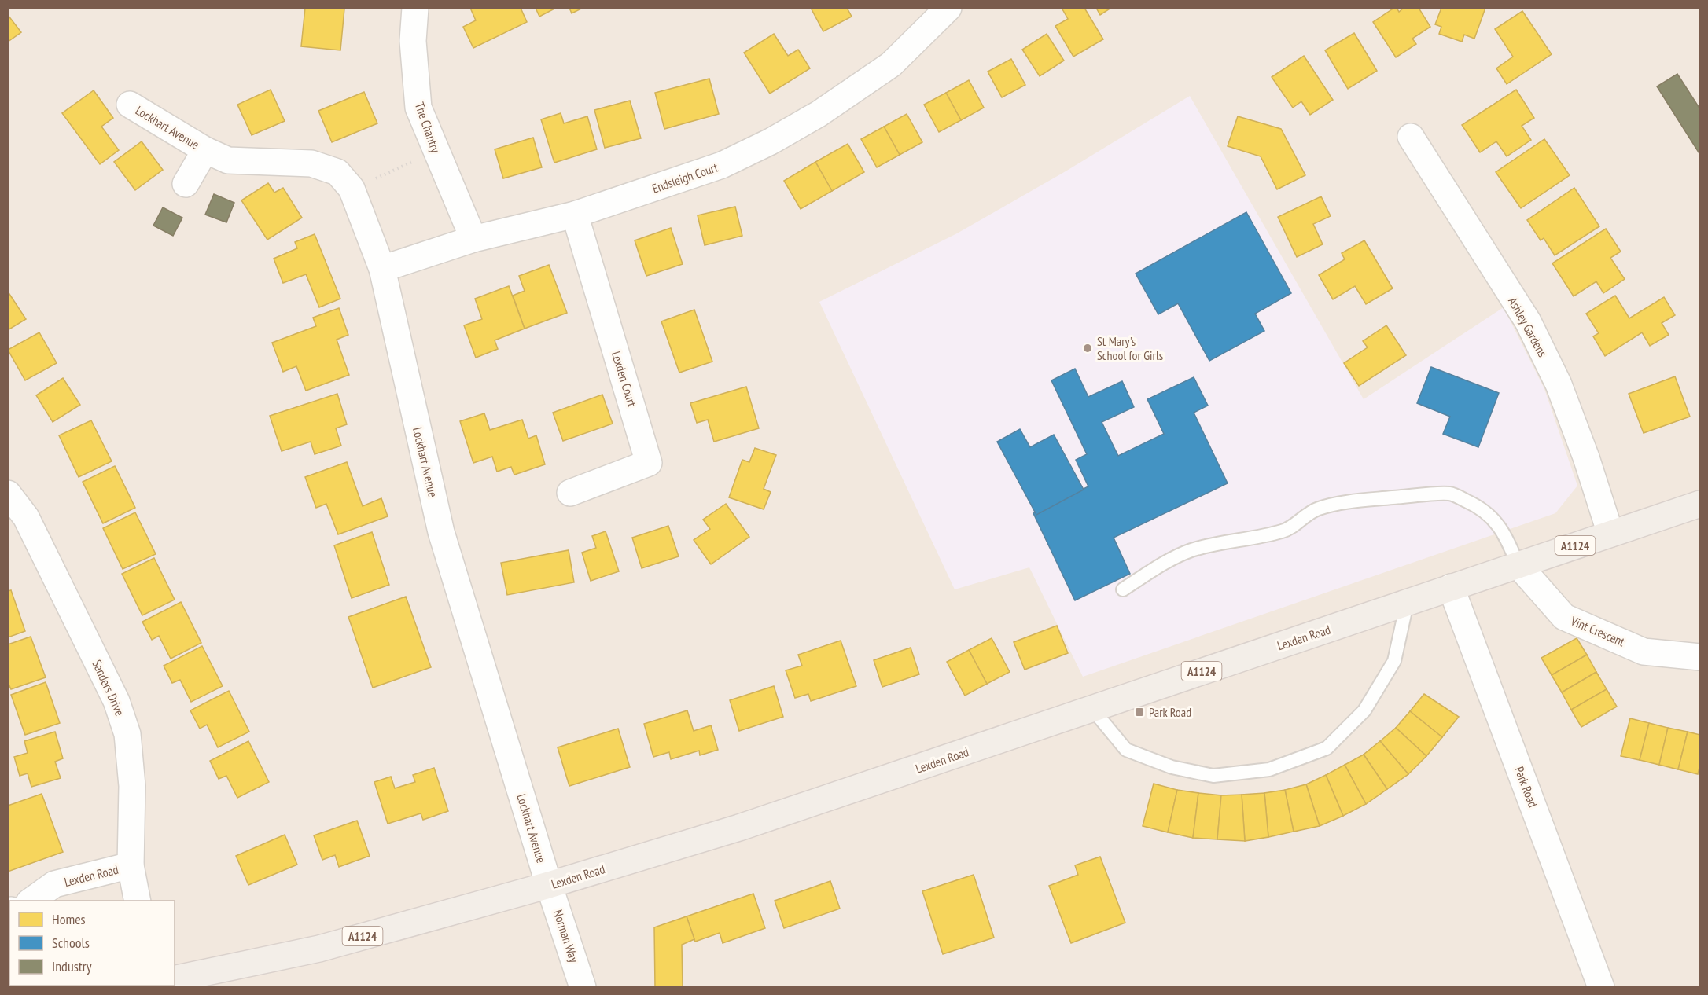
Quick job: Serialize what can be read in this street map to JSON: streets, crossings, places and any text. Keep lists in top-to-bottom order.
{
  "streets": {
    "main road": ["A1124", "Lexden Road"],
    "street": [
      "Lockhart Avenue",
      "The Chantry",
      "Endsleigh Court",
      "Ashley Gardens",
      "Lexden Court",
      "Vint Crescent",
      "Sanders Drive",
      "Park Road",
      "Norman Way"
    ]
  },
  "crossings": [
    ["Lockhart Avenue", "Endsleigh Court"],
    ["Lockhart Avenue", "Lexden Road"],
    ["Lockhart Avenue", "Norman Way"],
    ["The Chantry", "Endsleigh Court"],
    ["Endsleigh Court", "Lexden Court"],
    ["Ashley Gardens", "Lexden Road"],
    ["Vint Crescent", "Lexden Road"],
    ["Lexden Road", "Sanders Drive"],
    ["Lexden Road", "Park Road"],
    ["Lexden Road", "Norman Way"]
  ],
  "places": {
    "other": ["St Mary's School for Girls"],
    "transit": ["Park Road"]
  },
  "legend": ["Homes", "Schools", "Industry"]
}
